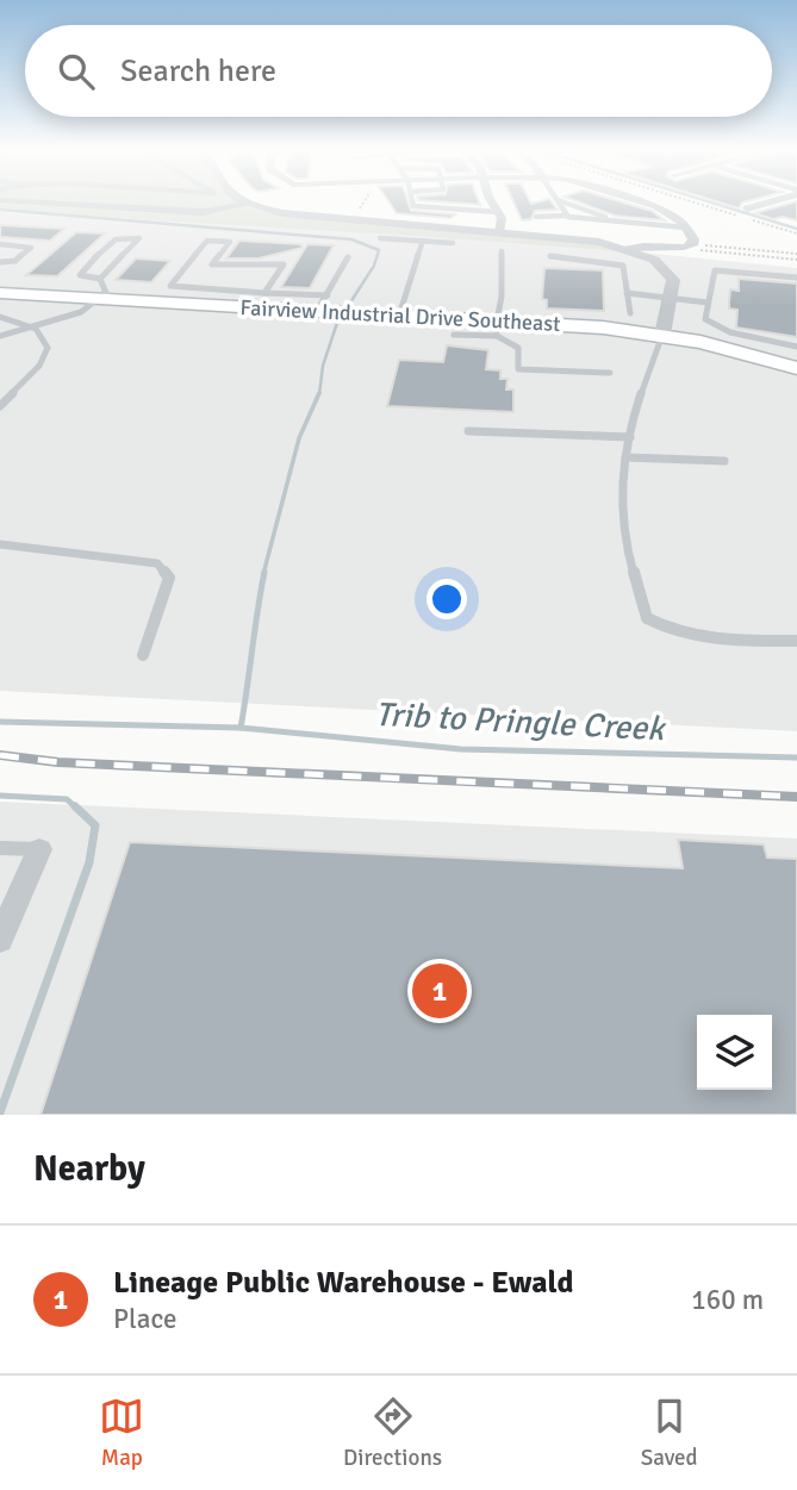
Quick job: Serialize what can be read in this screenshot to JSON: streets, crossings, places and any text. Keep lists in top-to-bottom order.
{
  "streets": {
    "main road": ["Fairview Industrial Drive Southeast"]
  },
  "water": ["Trib to Pringle Creek"],
  "page": {
    "search": "Search here",
    "pins": "1",
    "heading": "Nearby",
    "list": [
      {
        "mark": "1",
        "name": "Lineage Public Warehouse - Ewald",
        "note": "Place",
        "value": "160 m"
      }
    ],
    "nav": ["Map", "Directions", "Saved"]
  }
}
